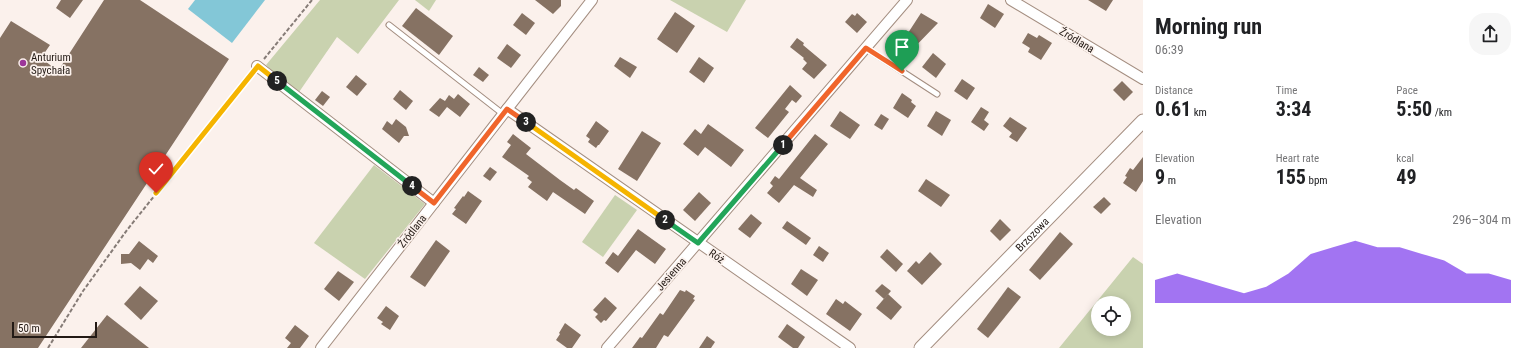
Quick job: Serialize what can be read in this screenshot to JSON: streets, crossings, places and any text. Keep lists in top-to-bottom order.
{
  "streets": {
    "street": [
      "Źródlana",
      "Brzozowa",
      "Róż",
      "Jesienna"
    ]
  },
  "crossings": [
    ["Źródlana", "Róż"],
    ["Róż", "Jesienna"]
  ],
  "places": ["Anturium Spychała"],
  "scale_bar": "50 m",
  "page": {
    "heading": ["Morning run", "06:39"],
    "stats": [
      ["Distance", "0.61 km"],
      ["Time", "3:34"],
      ["Pace", "5:50 /km"],
      ["Elevation", "9 m"],
      ["Heart rate", "155 bpm"],
      ["kcal", "49"]
    ],
    "pins": [
      "5",
      "3",
      "1",
      "4",
      "2"
    ],
    "chart": ["Elevation", "296–304 m"],
    "scale": "50 m"
  }
}
